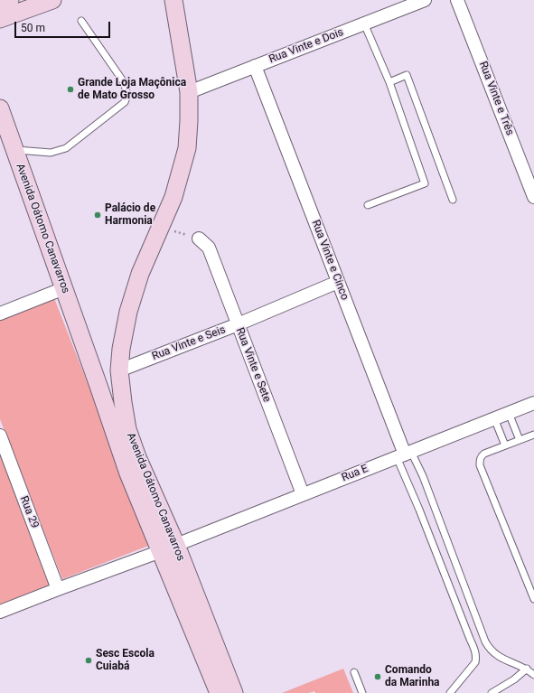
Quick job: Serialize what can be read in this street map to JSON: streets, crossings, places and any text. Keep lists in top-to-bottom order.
{
  "streets": {
    "main road": ["Avenida Oátomo Canavarros"],
    "street": [
      "Rua Vinte e Dois",
      "Rua Vinte e Três",
      "Rua Vinte e Cinco",
      "Rua Vinte e Seis",
      "Rua Vinte e Sete",
      "Rua E",
      "Rua 29"
    ]
  },
  "crossings": [
    ["Rua Vinte e Dois", "Avenida Oátomo Canavarros"],
    ["Rua Vinte e Dois", "Rua Vinte e Cinco"],
    ["Avenida Oátomo Canavarros", "Rua Vinte e Seis"],
    ["Avenida Oátomo Canavarros", "Rua E"],
    ["Rua Vinte e Cinco", "Rua Vinte e Seis"],
    ["Rua Vinte e Cinco", "Rua E"],
    ["Rua Vinte e Seis", "Rua Vinte e Sete"],
    ["Rua Vinte e Sete", "Rua E"],
    ["Rua E", "Rua 29"]
  ],
  "places": [
    "Grande Loja Maçônica de Mato Grosso",
    "Palácio de Harmonia",
    "Sesc Escola Cuiabá",
    "Comando da Marinha"
  ],
  "scale_bar": "50 m"
}
